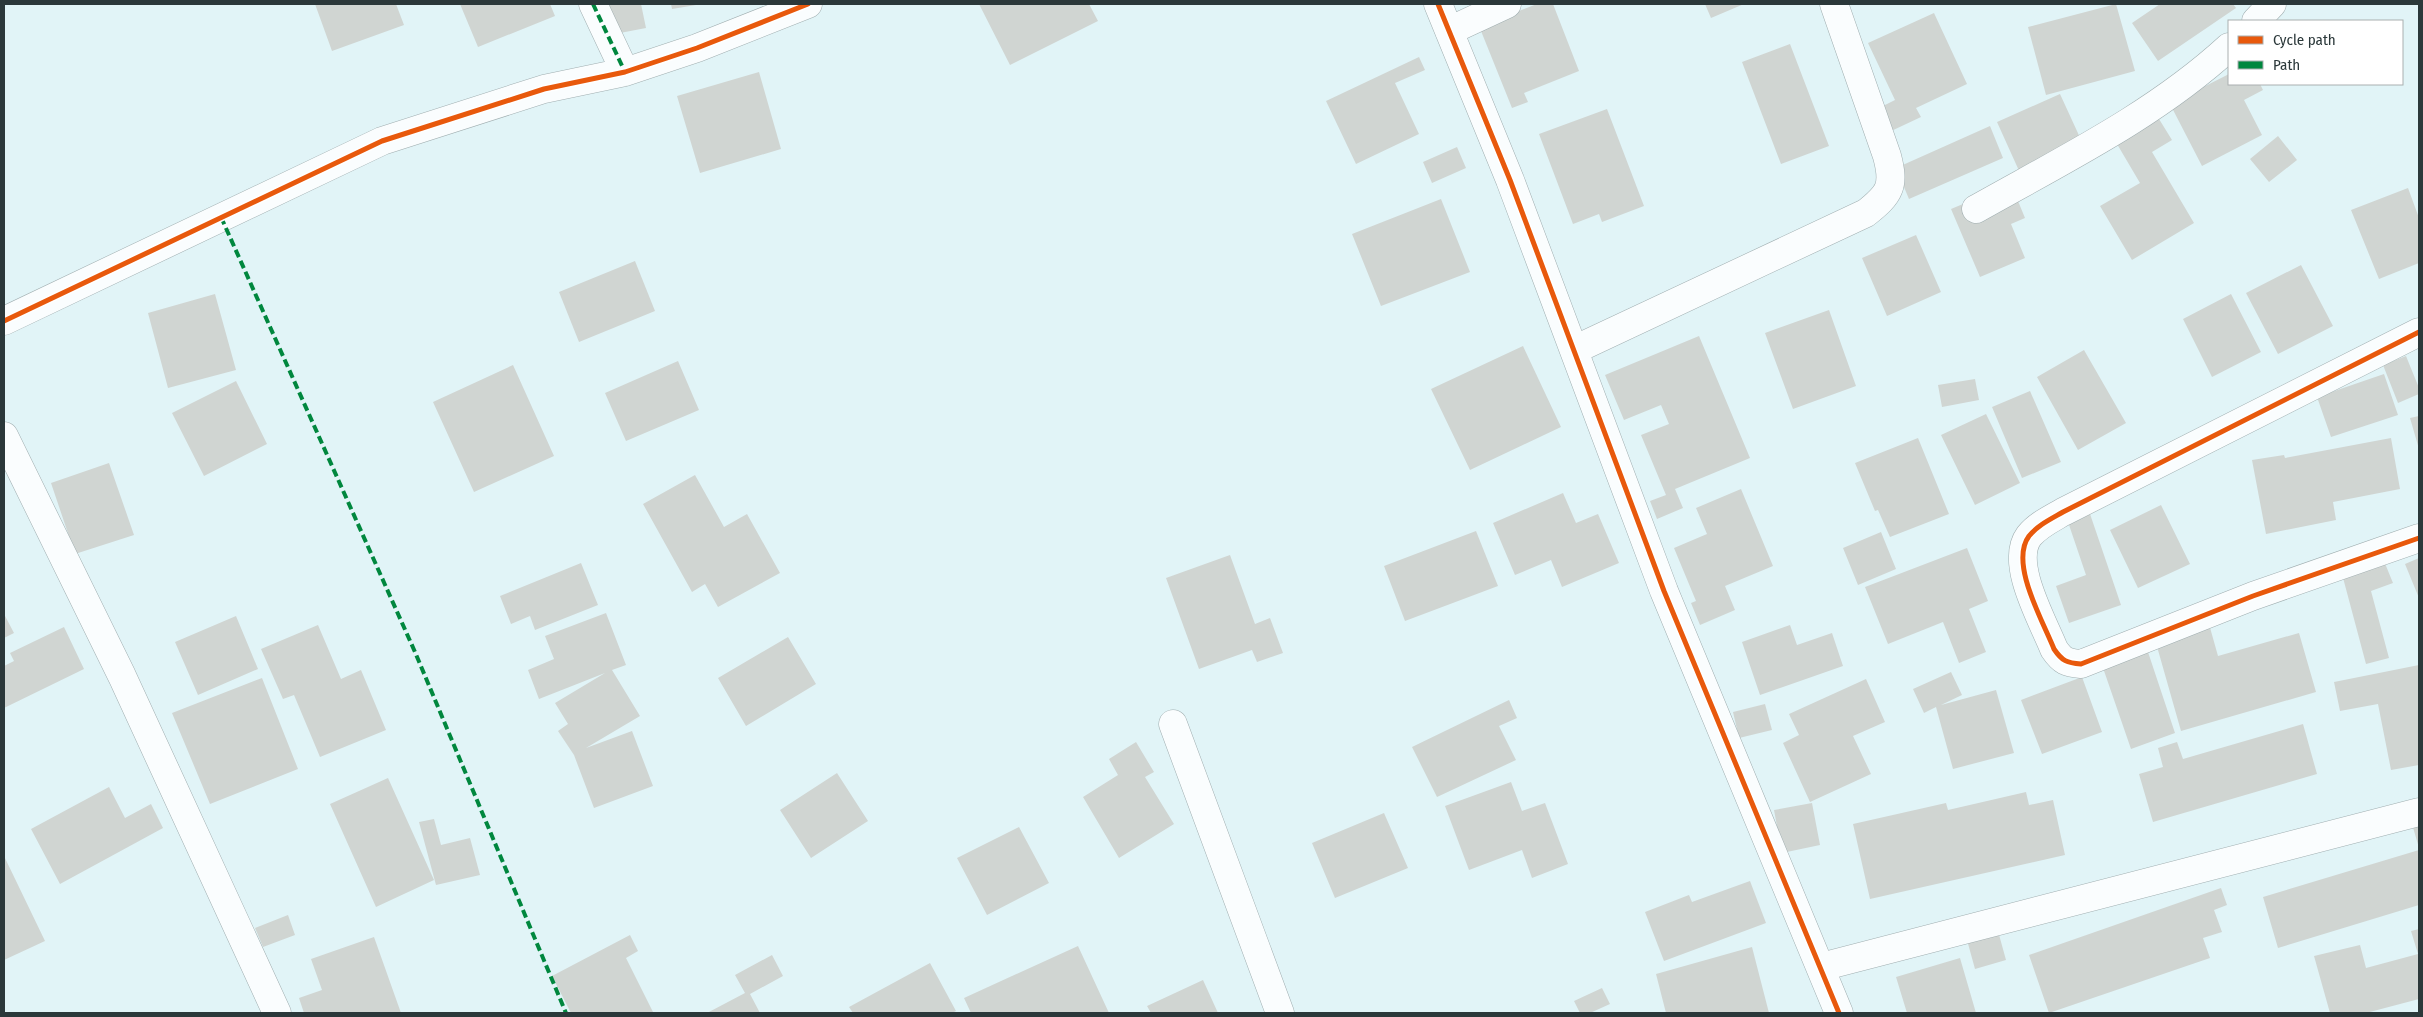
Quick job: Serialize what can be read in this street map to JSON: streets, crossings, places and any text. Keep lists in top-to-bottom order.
{
  "legend": ["Cycle path", "Path"]
}
